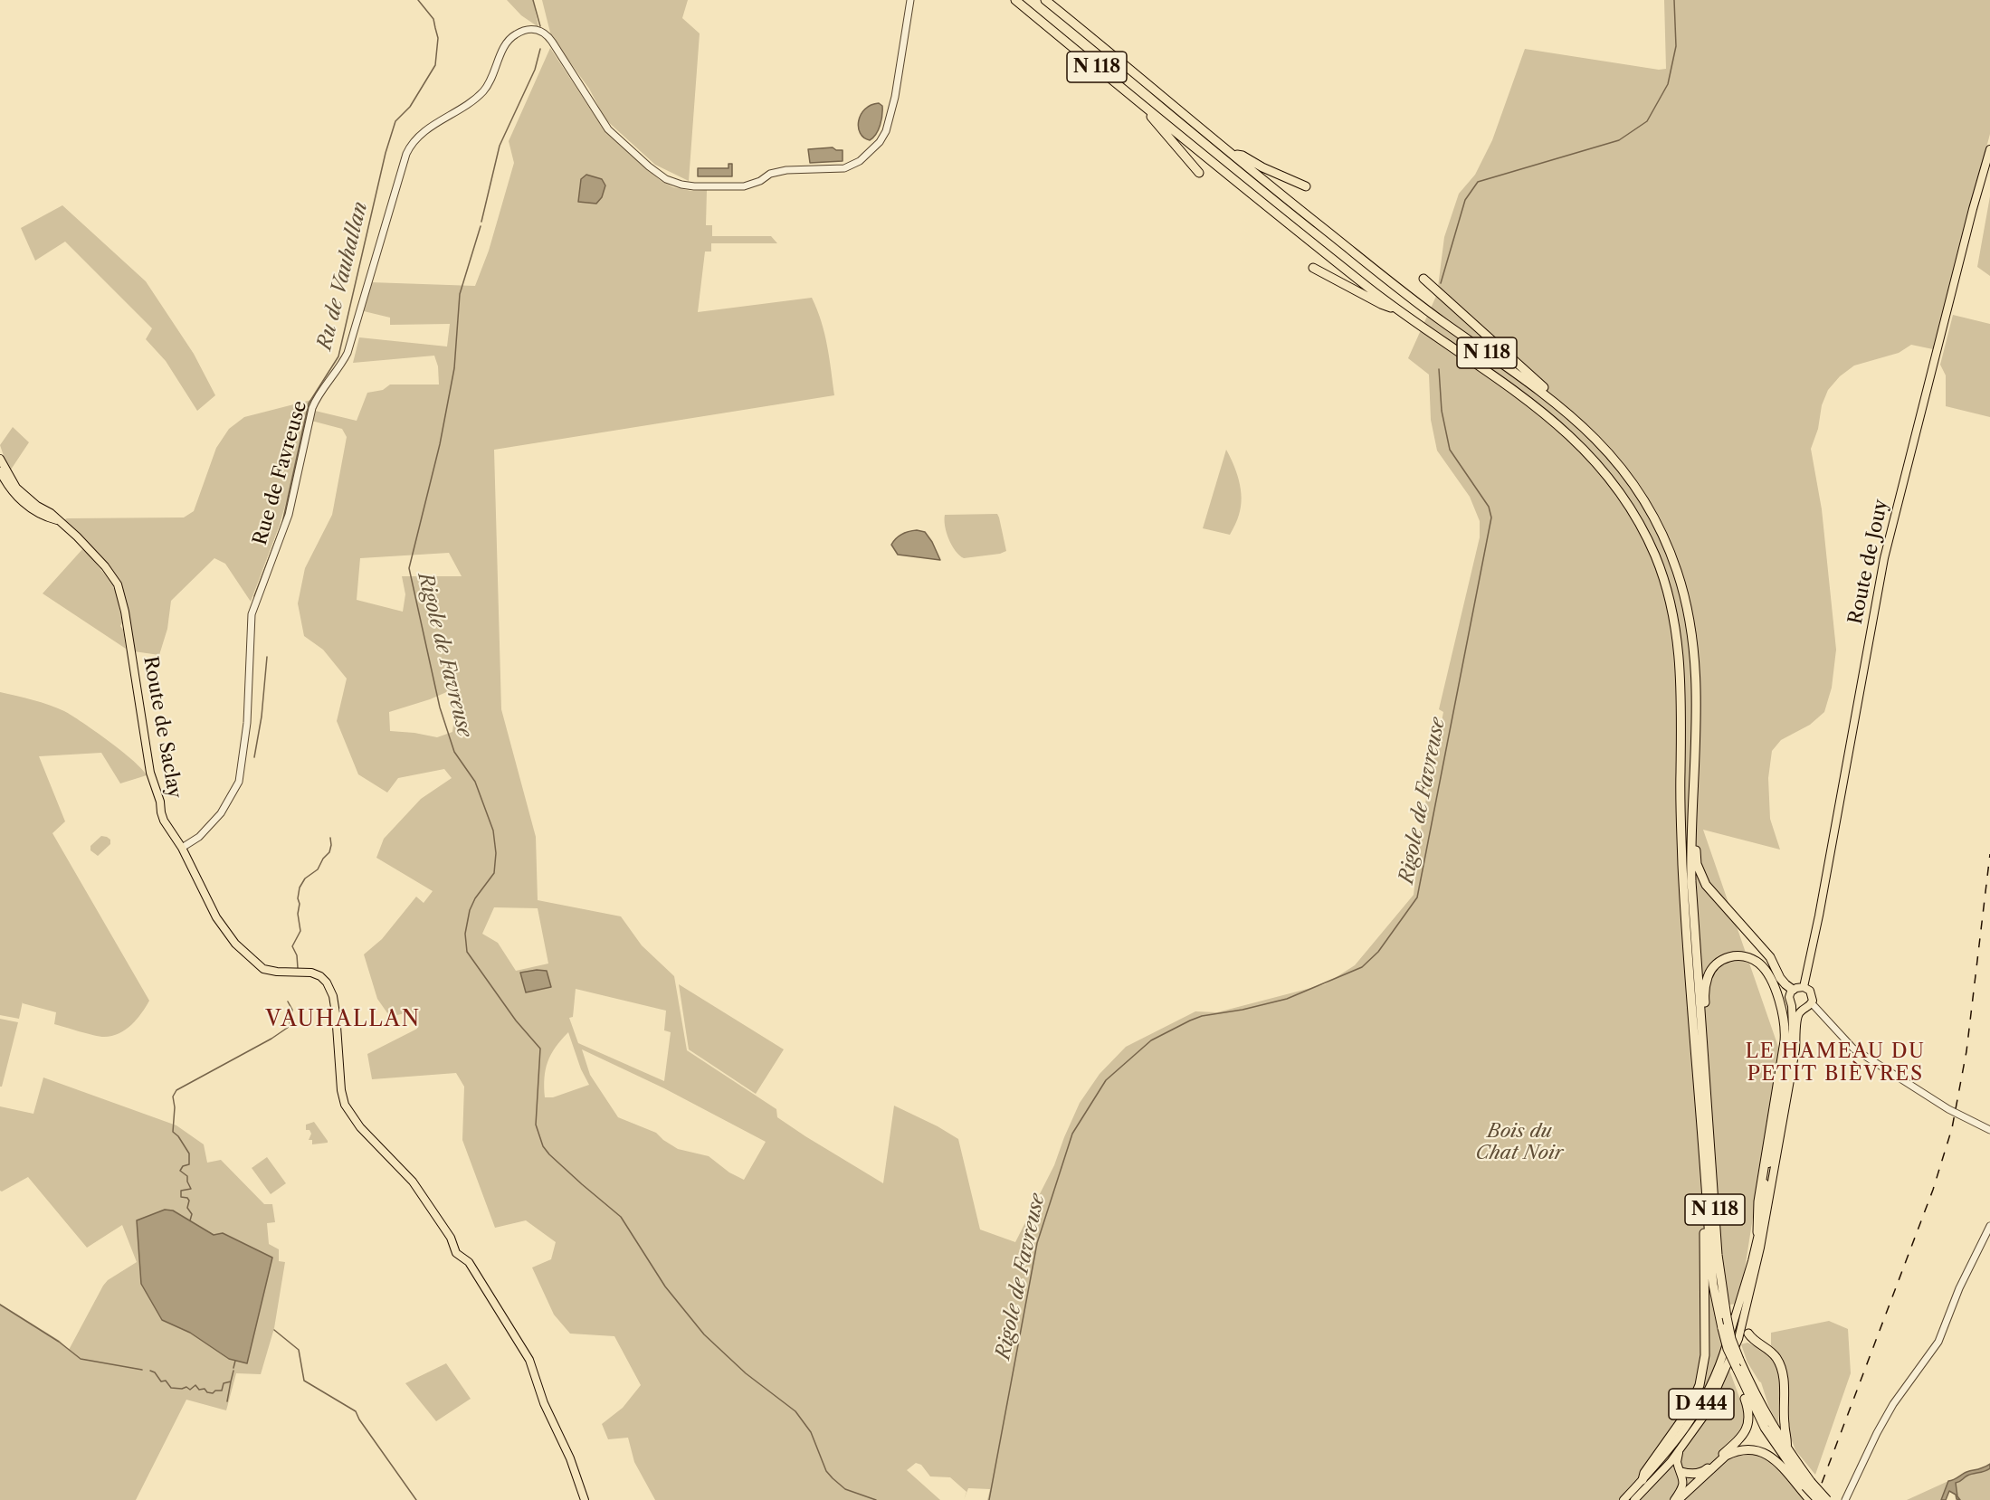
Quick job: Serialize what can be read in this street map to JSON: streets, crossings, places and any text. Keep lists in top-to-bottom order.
{
  "streets": {
    "highway": ["N 118"],
    "main road": ["Route de Jouy", "Route de Saclay", "D 444"],
    "street": ["Rue de Favreuse"]
  },
  "crossings": [
    ["Rue de Favreuse", "Route de Saclay"],
    ["Route de Jouy", "D 444"]
  ],
  "districts": ["VAUHALLAN", "LE HAMEAU DU PETIT BIÈVRES"],
  "water": ["Ru de Vauhallan", "Rigole de Favreuse"],
  "parks": ["Bois du Chat Noir"]
}
